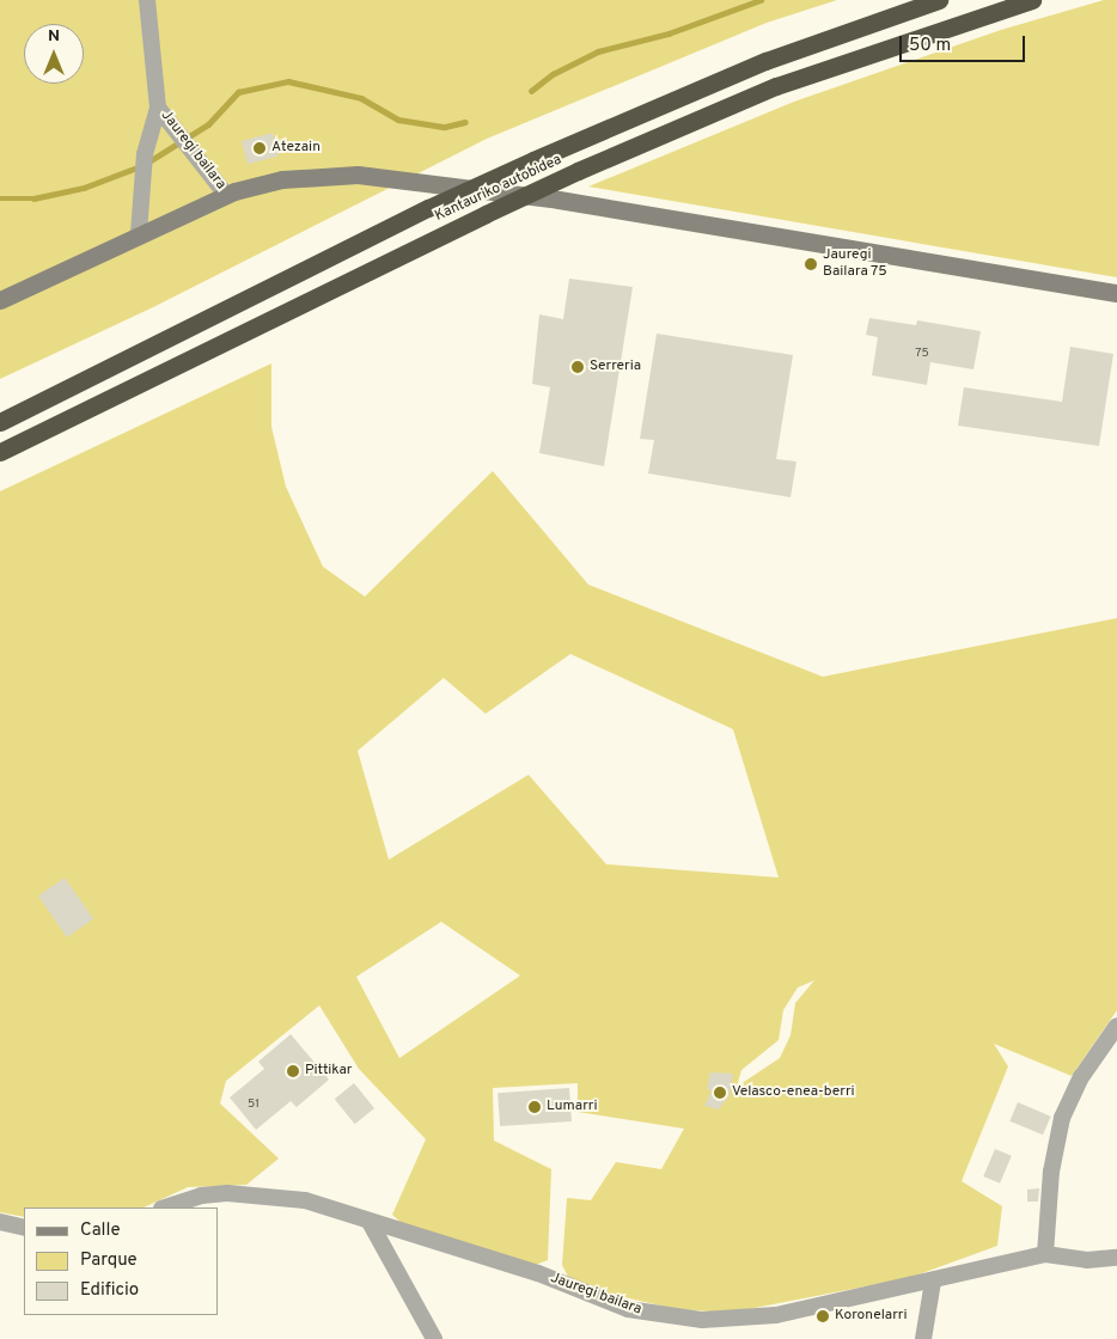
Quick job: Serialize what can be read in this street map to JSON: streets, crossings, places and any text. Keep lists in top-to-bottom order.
{
  "streets": {
    "highway": ["Kantauriko autobidea"],
    "street": ["Jauregi bailara"]
  },
  "places": [
    "Atezain",
    "Jauregi Bailara 75",
    "Serreria",
    "Pittikar",
    "Velasco-enea-berri",
    "Lumarri",
    "Koronelarri"
  ],
  "house_numbers": ["75", "51"],
  "legend": ["Calle", "Parque", "Edificio"],
  "scale_bar": "50 m",
  "north": "top"
}
